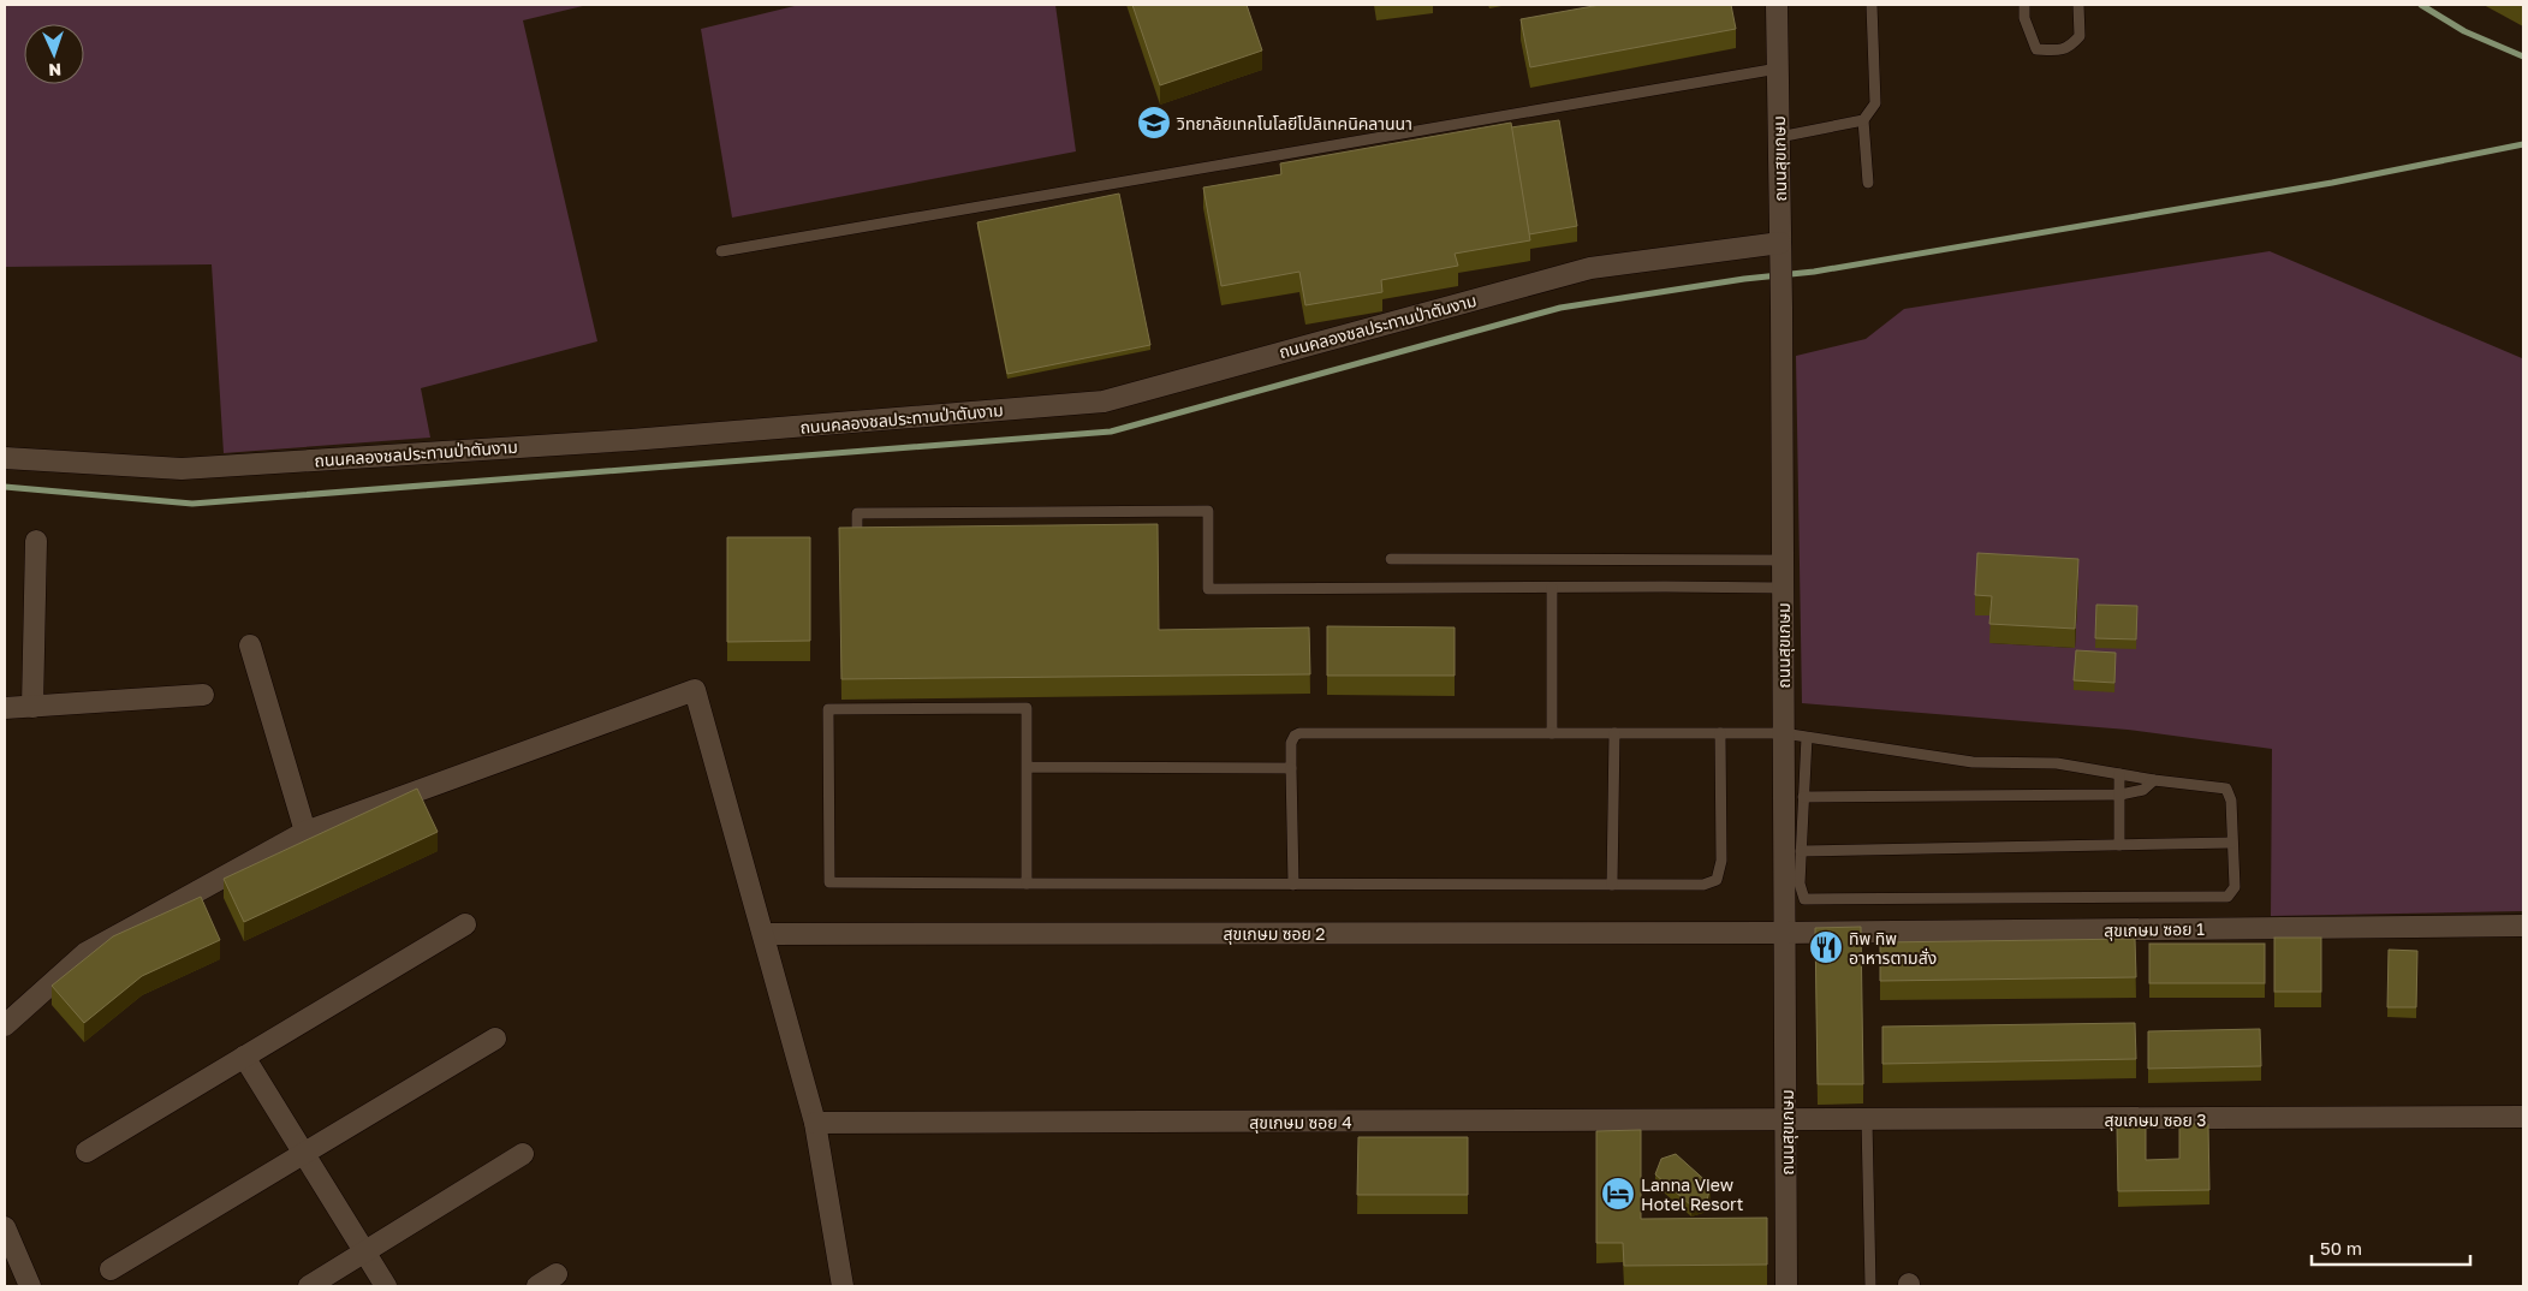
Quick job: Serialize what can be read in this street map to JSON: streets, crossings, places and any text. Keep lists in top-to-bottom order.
{
  "streets": {
    "street": [
      "ถนนสุขเกษม",
      "ถนนคลองชลประทานป่าตันงาม",
      "สุขเกษม ซอย 1",
      "สุขเกษม ซอย 2",
      "สุขเกษม ซอย 3",
      "สุขเกษม ซอย 4"
    ]
  },
  "crossings": [
    ["ถนนสุขเกษม", "ถนนคลองชลประทานป่าตันงาม"],
    ["ถนนสุขเกษม", "สุขเกษม ซอย 1"],
    ["ถนนสุขเกษม", "สุขเกษม ซอย 2"],
    ["ถนนสุขเกษม", "สุขเกษม ซอย 3"],
    ["ถนนสุขเกษม", "สุขเกษม ซอย 4"],
    ["สุขเกษม ซอย 1", "สุขเกษม ซอย 2"],
    ["สุขเกษม ซอย 3", "สุขเกษม ซอย 4"]
  ],
  "places": {
    "school or university": ["วิทยาลัยเทคโนโลยีโปลิเทคนิคลานนา"],
    "restaurant": ["ทิพ ทิพ อาหารตามสั่ง"],
    "hotel": ["Lanna View Hotel Resort"]
  },
  "scale_bar": "50 m",
  "north": "bottom"
}
